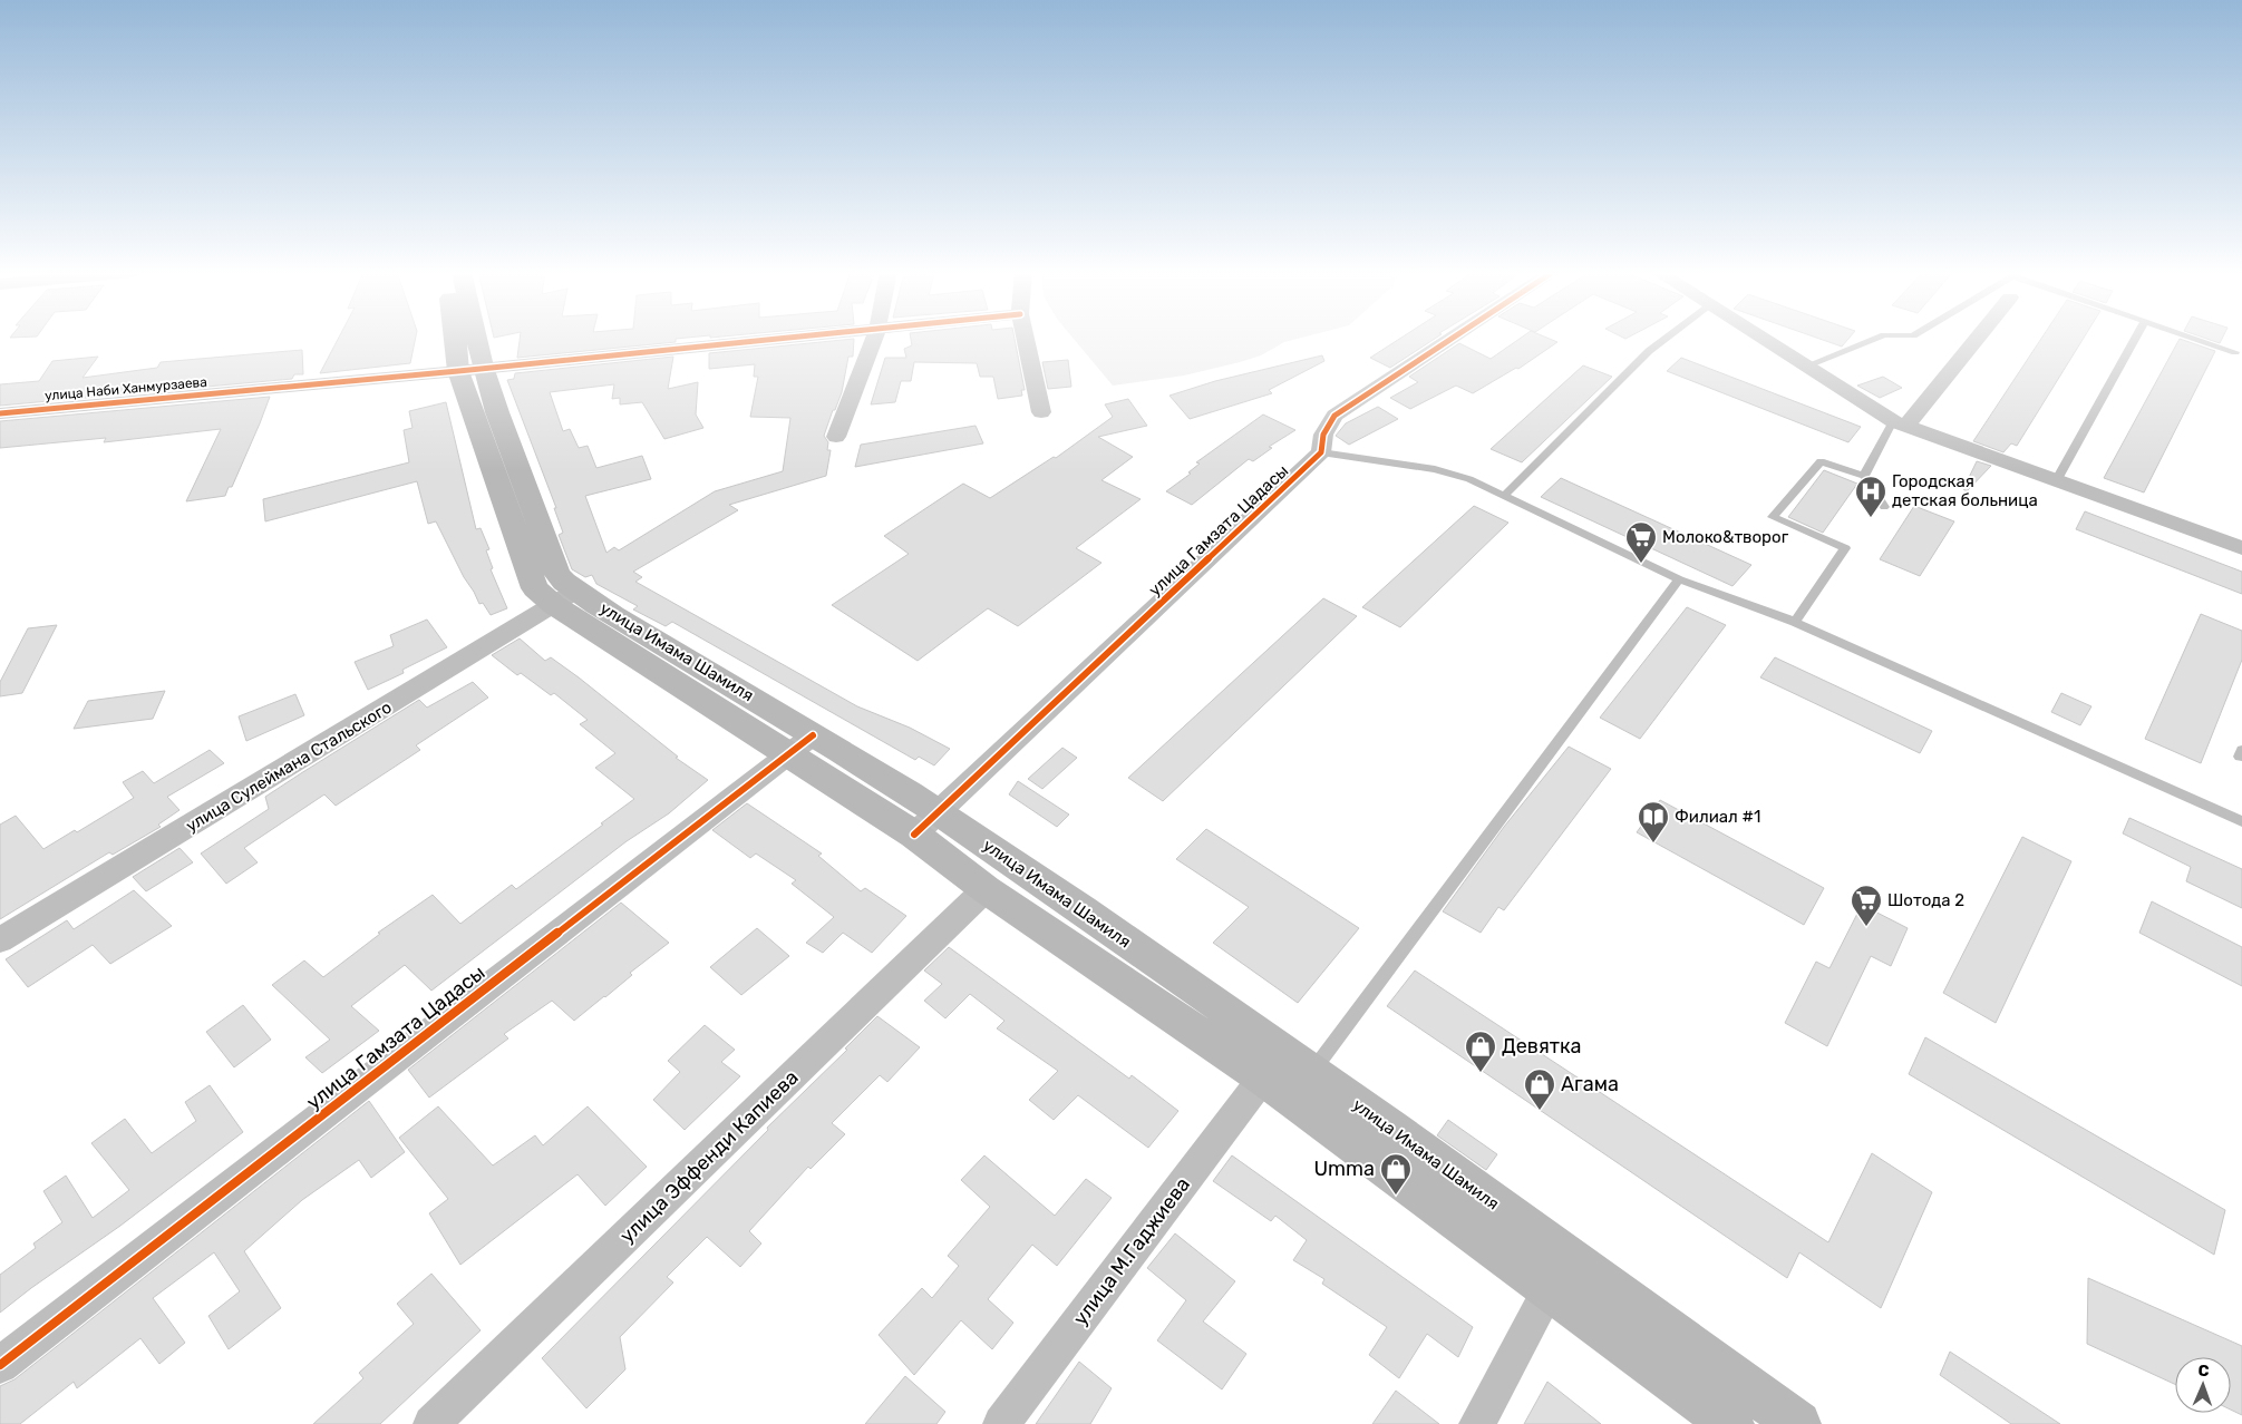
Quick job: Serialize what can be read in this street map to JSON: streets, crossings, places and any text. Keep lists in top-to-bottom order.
{
  "streets": {
    "main road": ["улица Имама Шамиля"],
    "street": [
      "улица Наби Ханмурзаева",
      "улица Гамзата Цадасы",
      "улица Сулеймана Стальского",
      "улица Эффенди Капиева",
      "улица М.Гаджиева"
    ]
  },
  "crossings": [
    ["улица Наби Ханмурзаева", "улица Имама Шамиля"],
    ["улица Гамзата Цадасы", "улица Имама Шамиля"],
    ["улица Имама Шамиля", "улица Сулеймана Стальского"],
    ["улица Имама Шамиля", "улица Эффенди Капиева"],
    ["улица Имама Шамиля", "улица М.Гаджиева"]
  ],
  "places": {
    "hospital": ["Городская детская больница"],
    "supermarket": ["Молоко&творог", "Шотода 2"],
    "library": ["Филиал #1"],
    "shop": ["Девятка", "Агама", "Umma"]
  },
  "north": "top"
}
